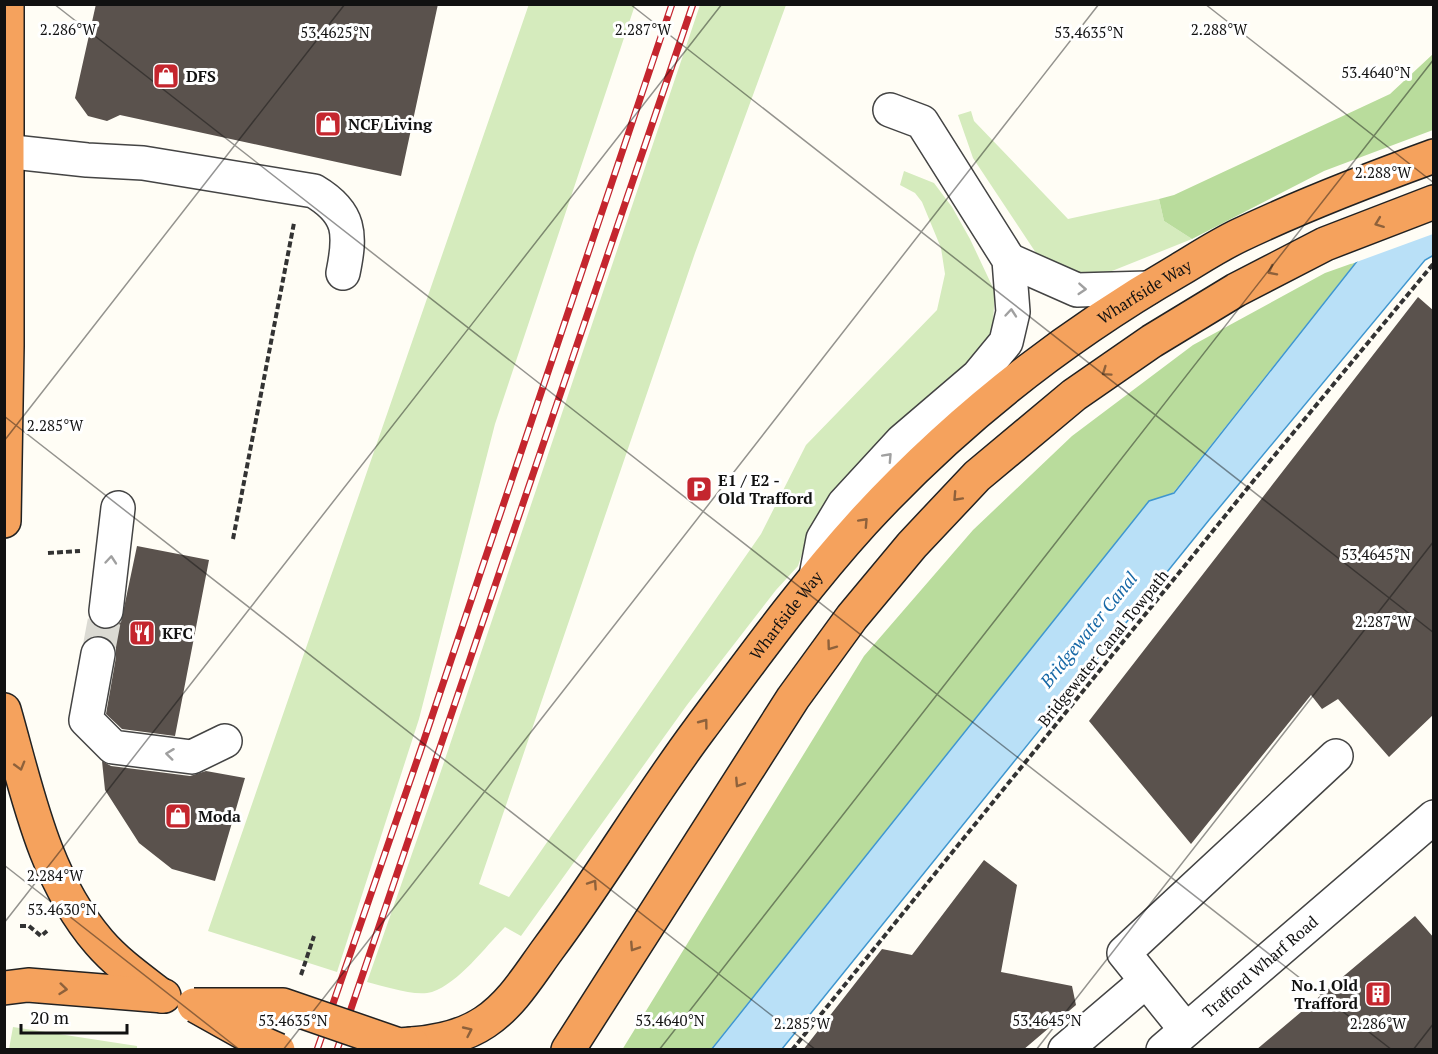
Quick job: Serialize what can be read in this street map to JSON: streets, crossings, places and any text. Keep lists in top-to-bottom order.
{
  "streets": {
    "highway": ["Wharfside Way"],
    "street": ["Trafford Wharf Road"],
    "path": ["Bridgewater Canal Towpath"]
  },
  "water": ["Bridgewater Canal"],
  "places": {
    "shop": ["DFS", "NCF Living", "Moda"],
    "parking": ["E1 / E2 - Old Trafford"],
    "restaurant": ["KFC"],
    "building": ["No.1 Old Trafford"]
  },
  "scale_bar": "20 m",
  "coordinates": [
    "2.286°W",
    "2.287°W",
    "2.288°W",
    "53.4625°N",
    "53.4635°N",
    "53.4640°N",
    "2.285°W",
    "53.4645°N",
    "2.284°W",
    "53.4630°N"
  ]
}
